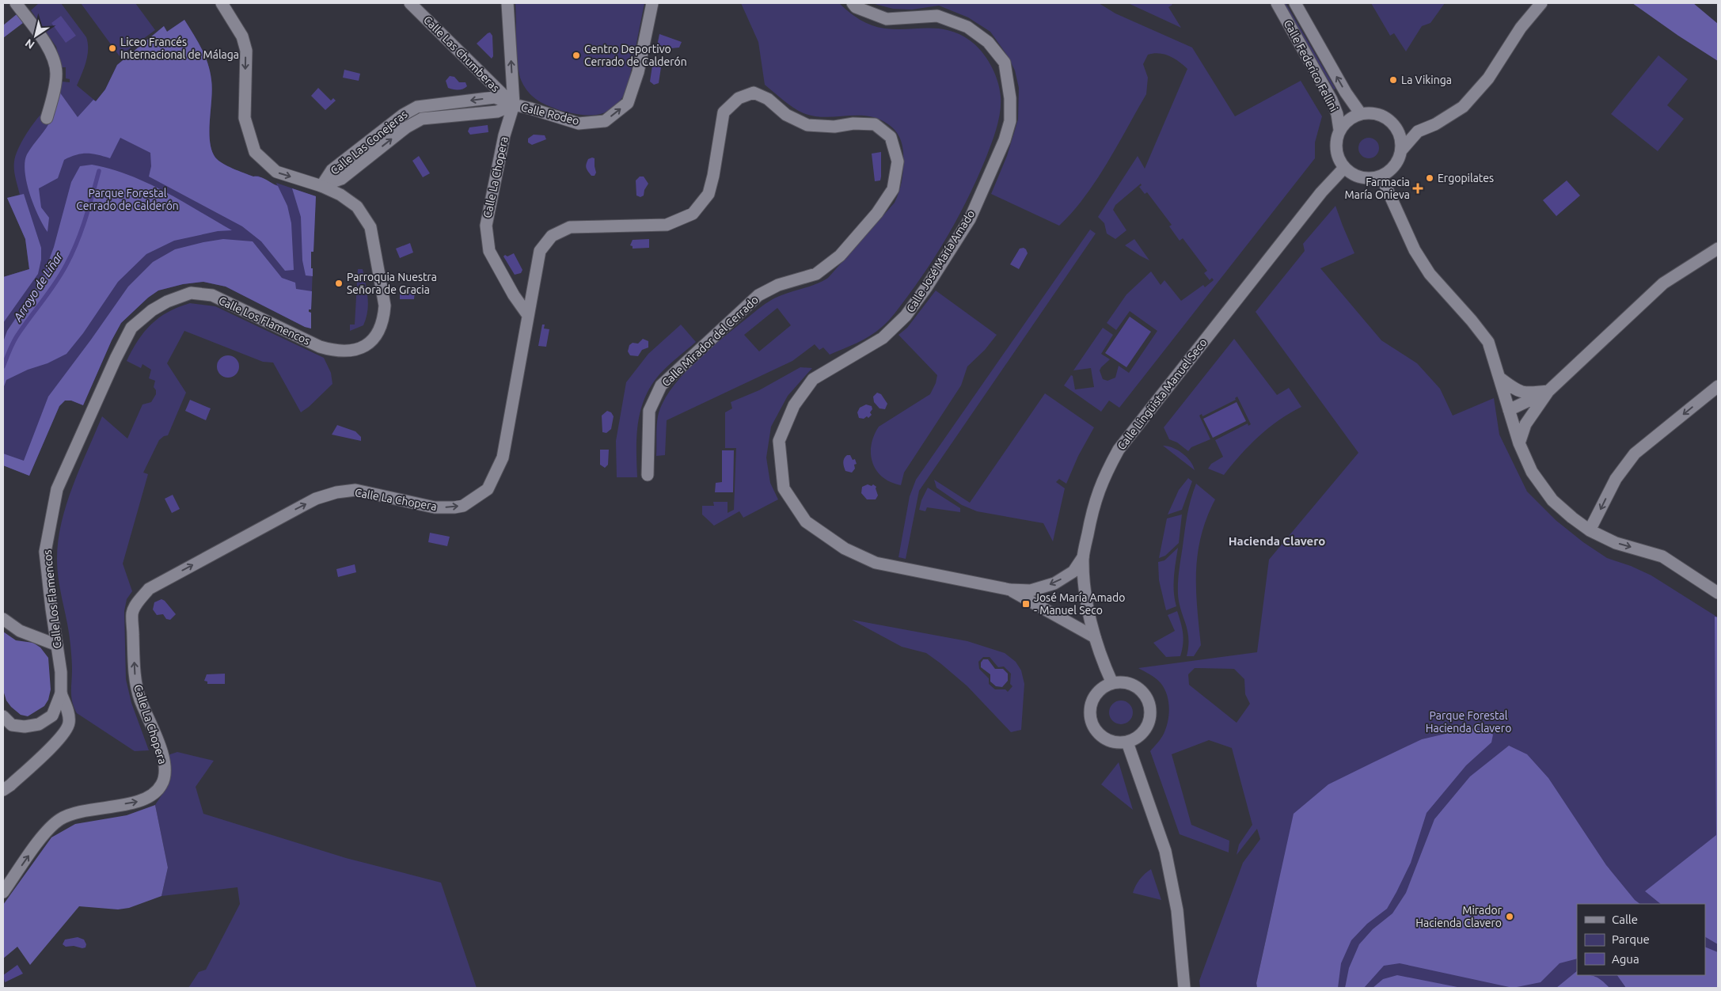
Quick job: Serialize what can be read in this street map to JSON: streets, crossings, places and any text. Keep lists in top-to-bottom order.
{
  "streets": {
    "street": [
      "Calle Las Chumberas",
      "Calle Federico Fellini",
      "Calle Rodeo",
      "Calle Las Conejeras",
      "Calle La Chopera",
      "Calle José María Amado",
      "Calle Los Flamencos",
      "Calle Mirador del Cerrado",
      "Calle Lingüista Manuel Seco"
    ]
  },
  "crossings": [
    ["Calle Las Chumberas", "Calle Rodeo"],
    ["Calle Las Chumberas", "Calle Las Conejeras"],
    ["Calle Las Chumberas", "Calle La Chopera"],
    ["Calle Federico Fellini", "Calle Lingüista Manuel Seco"],
    ["Calle Rodeo", "Calle Las Conejeras"],
    ["Calle Rodeo", "Calle La Chopera"],
    ["Calle Las Conejeras", "Calle La Chopera"],
    ["Calle Las Conejeras", "Calle Los Flamencos"],
    ["Calle La Chopera", "Calle Mirador del Cerrado"],
    ["Calle José María Amado", "Calle Lingüista Manuel Seco"]
  ],
  "one_way": ["Calle La Chopera"],
  "districts": ["Hacienda Clavero"],
  "water": ["Arroyo de Liñar"],
  "parks": ["Parque Forestal Cerrado de Calderón", "Parque Forestal Hacienda Clavero"],
  "places": {
    "other": [
      "Liceo Francés Internacional de Málaga",
      "Centro Deportivo Cerrado de Calderón",
      "La Vikinga",
      "Ergopilates",
      "Parroquia Nuestra Señora de Gracia",
      "Mirador Hacienda Clavero"
    ],
    "health": ["Farmacia María Onieva"],
    "transit": ["José María Amado - Manuel Seco"]
  },
  "legend": ["Calle", "Parque", "Agua"],
  "north": "bottom left"
}
